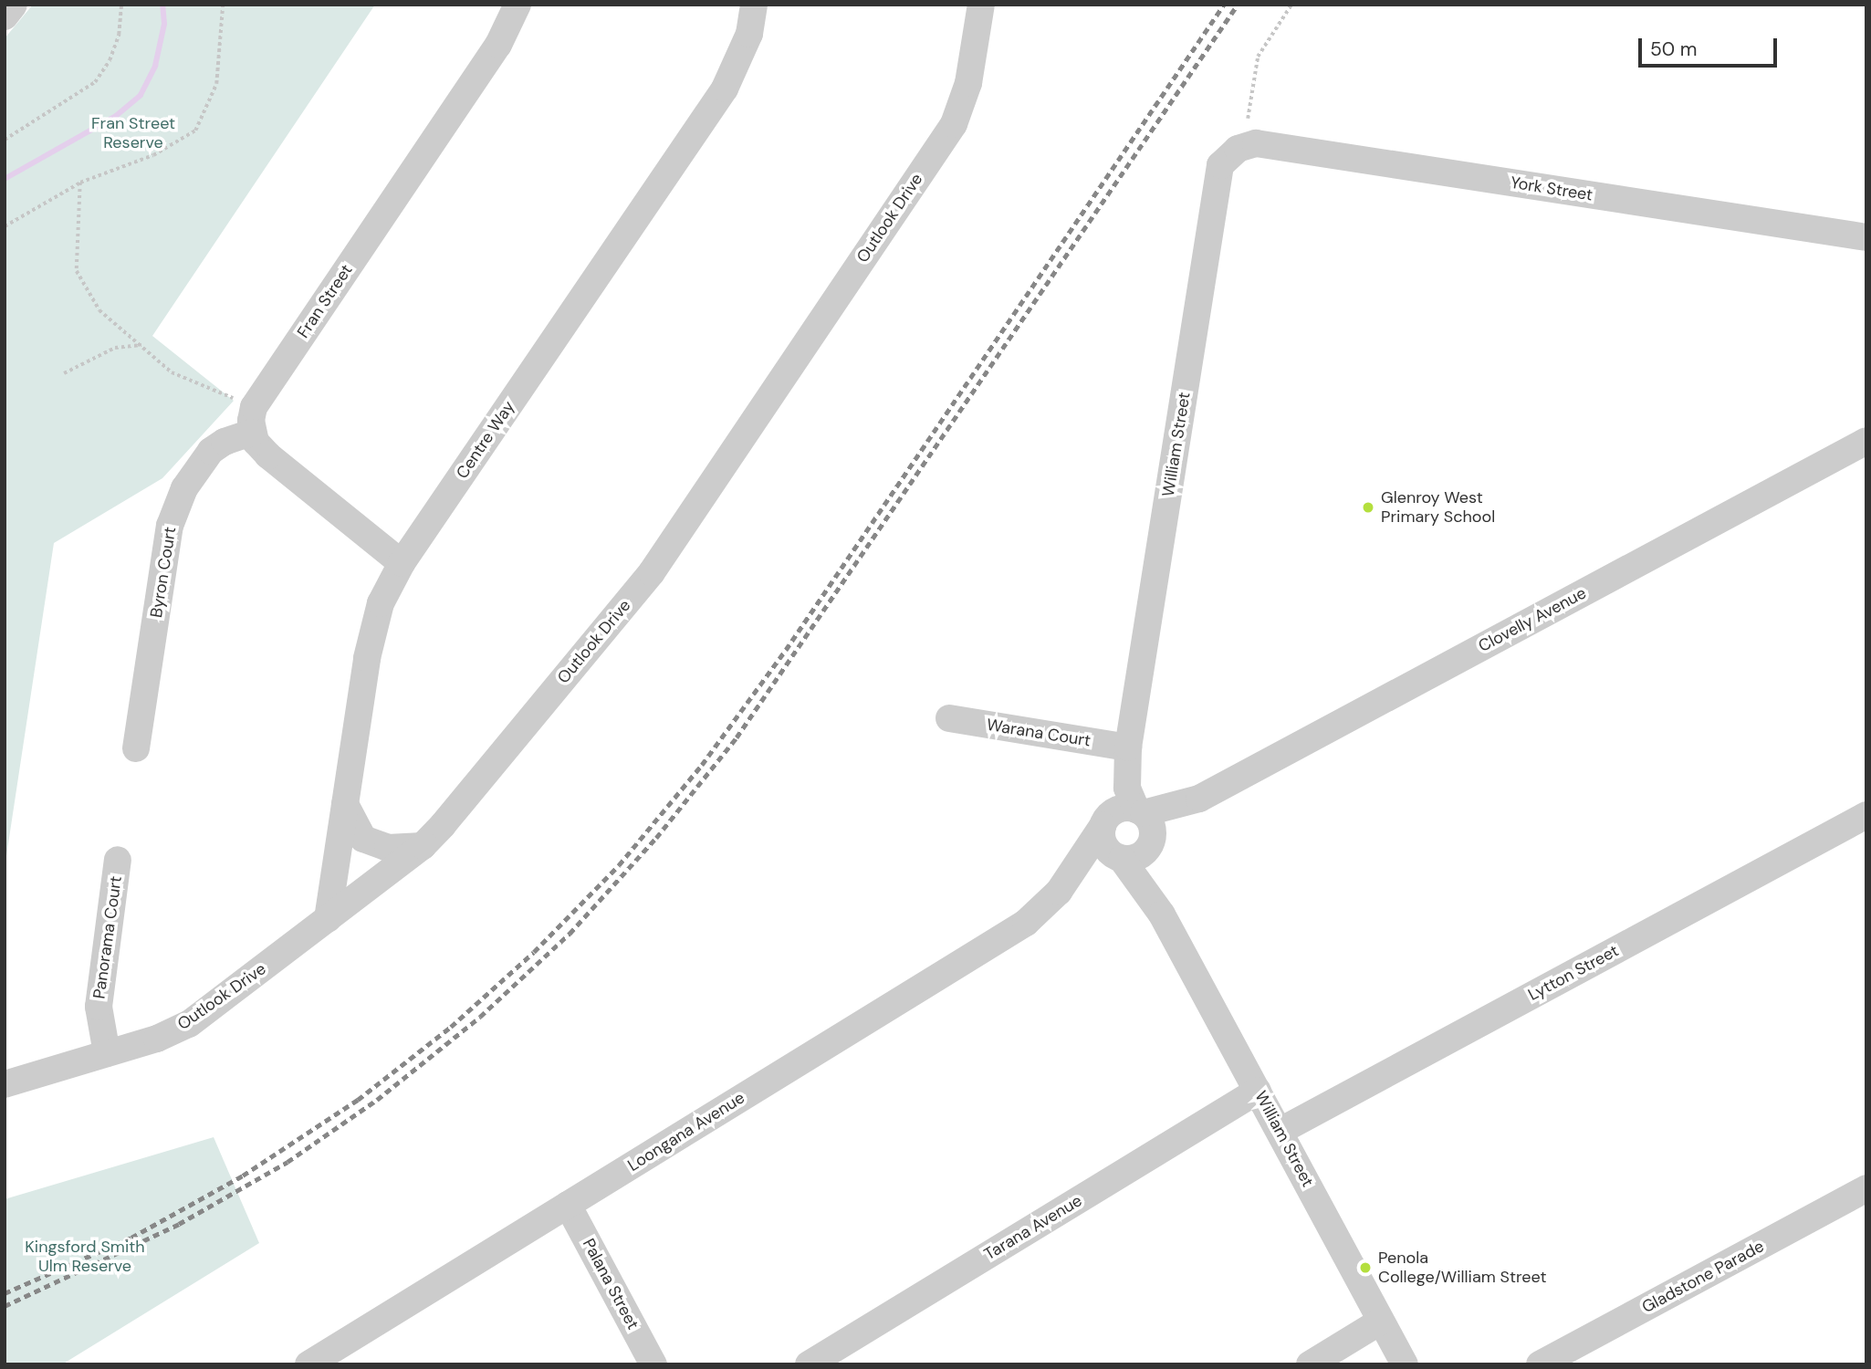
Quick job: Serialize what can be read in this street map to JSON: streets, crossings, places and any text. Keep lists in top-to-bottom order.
{
  "streets": {
    "street": [
      "York Street",
      "Outlook Drive",
      "Fran Street",
      "Centre Way",
      "William Street",
      "Byron Court",
      "Clovelly Avenue",
      "Warana Court",
      "Panorama Court",
      "Lytton Street",
      "Loongana Avenue",
      "Tarana Avenue",
      "Gladstone Parade",
      "Palana Street"
    ]
  },
  "crossings": [
    ["York Street", "William Street"],
    ["Outlook Drive", "Centre Way"],
    ["Outlook Drive", "Panorama Court"],
    ["Fran Street", "Byron Court"],
    ["William Street", "Clovelly Avenue"],
    ["William Street", "Warana Court"],
    ["William Street", "Lytton Street"],
    ["William Street", "Loongana Avenue"],
    ["William Street", "Tarana Avenue"],
    ["Clovelly Avenue", "Loongana Avenue"],
    ["Loongana Avenue", "Palana Street"]
  ],
  "parks": ["Fran Street Reserve", "Kingsford Smith Ulm Reserve"],
  "places": ["Glenroy West Primary School", "Penola College/William Street"],
  "scale_bar": "50 m"
}
